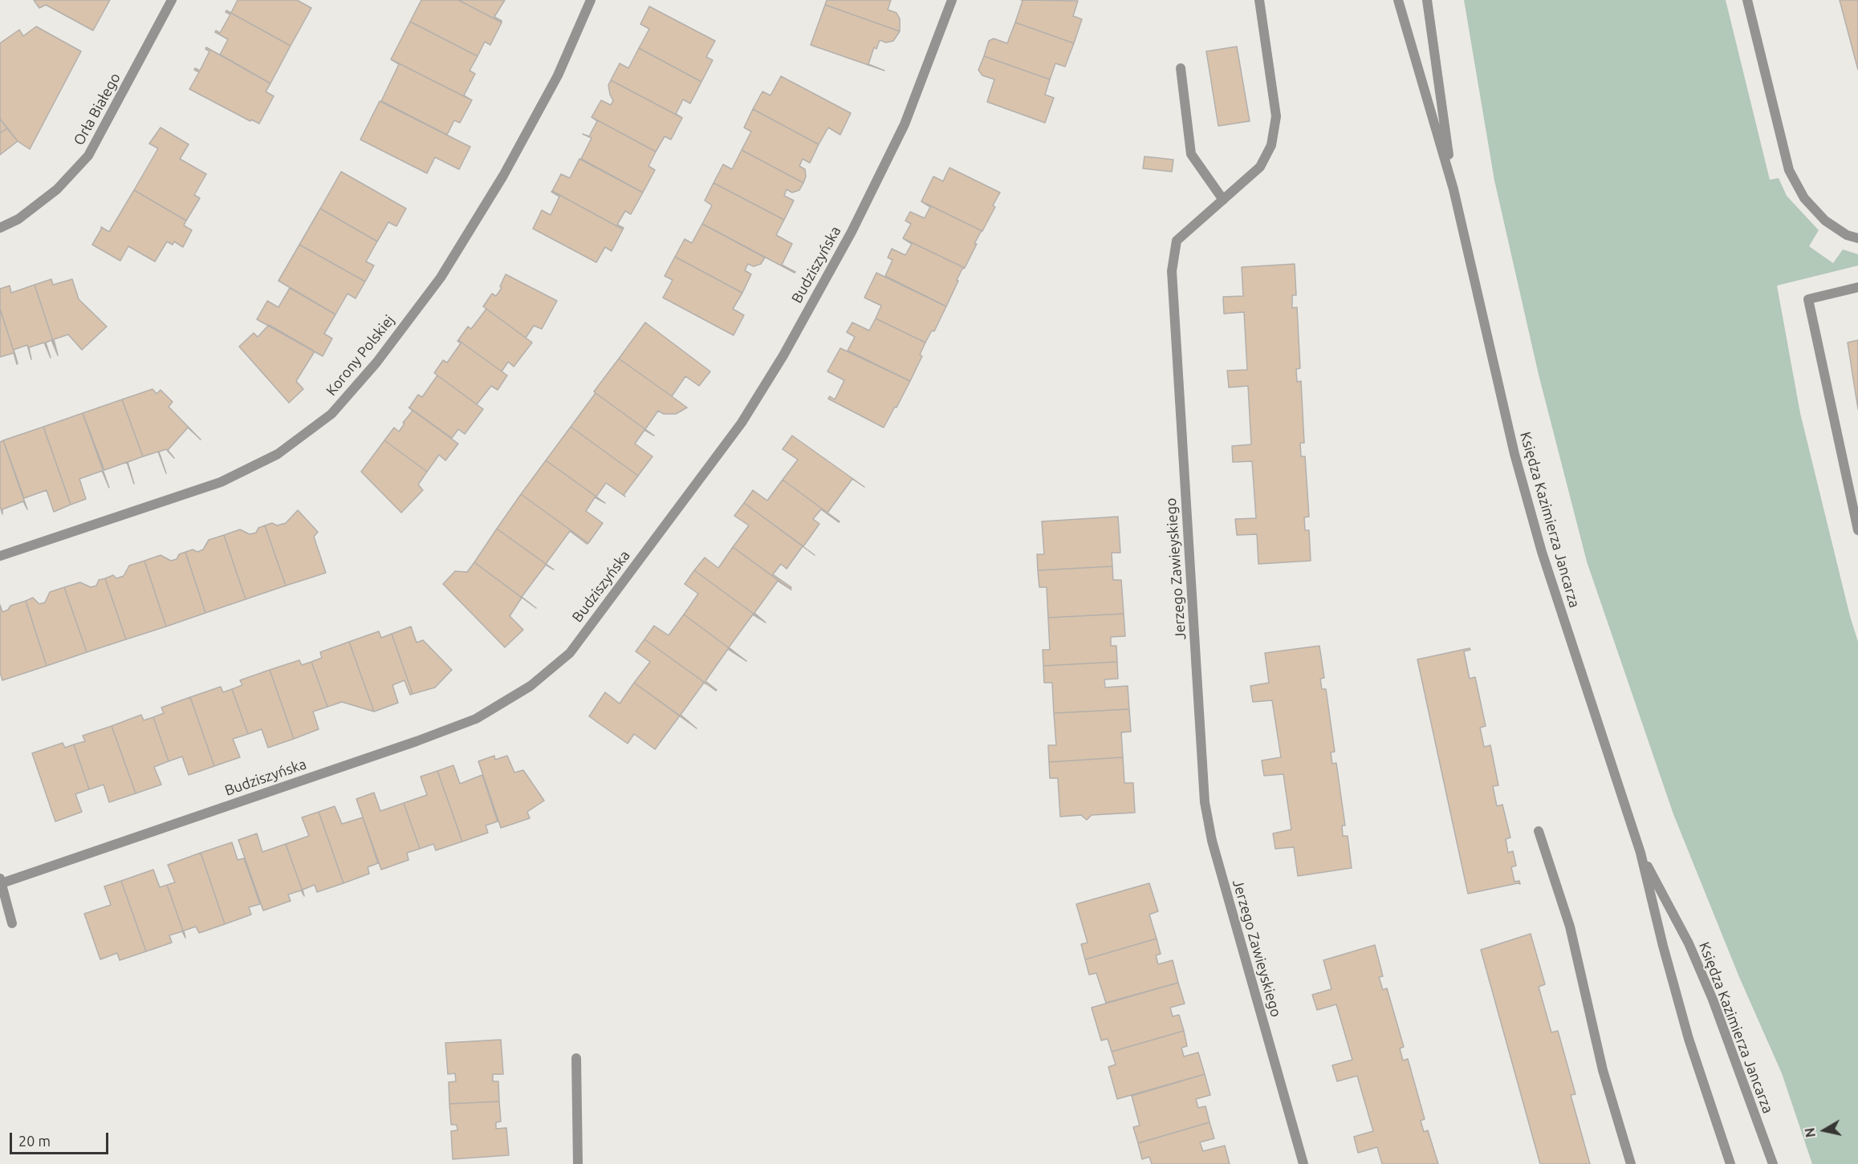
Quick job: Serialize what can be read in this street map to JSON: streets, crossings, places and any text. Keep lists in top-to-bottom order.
{
  "streets": {
    "street": [
      "Orła Białego",
      "Budziszyńska",
      "Korony Polskiej",
      "Księdza Kazimierza Jancarza",
      "Jerzego Zawieyskiego"
    ]
  },
  "scale_bar": "20 m",
  "north": "left"
}
